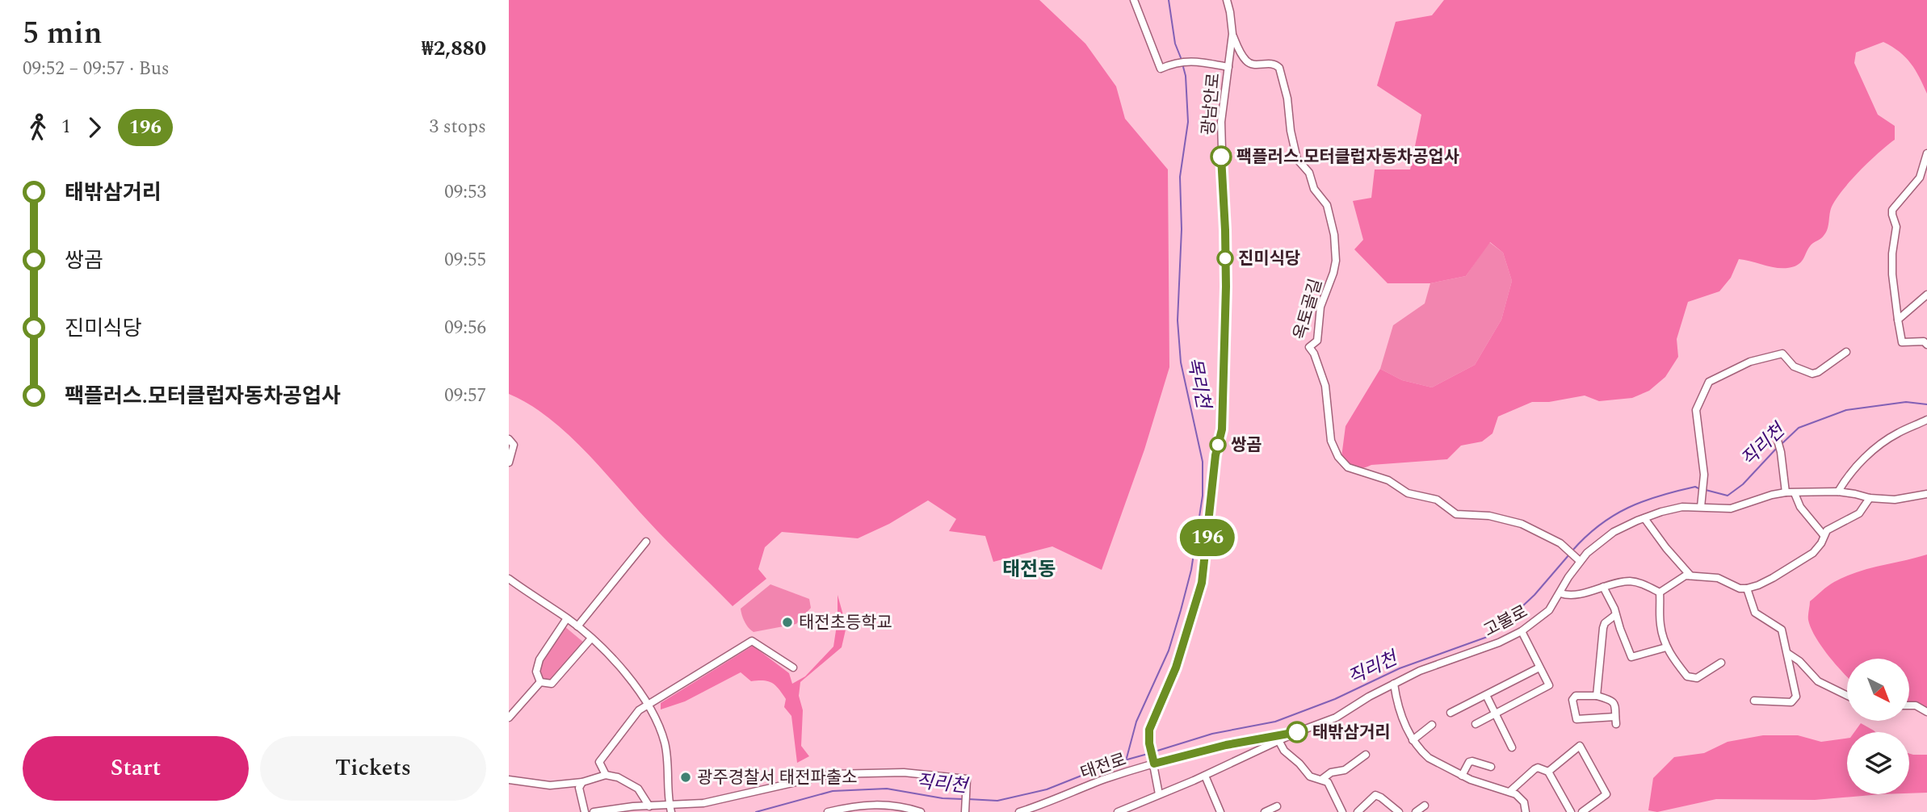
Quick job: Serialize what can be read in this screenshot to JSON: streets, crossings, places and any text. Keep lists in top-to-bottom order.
{
  "streets": {
    "street": [
      "광남안로",
      "옥토골길",
      "고불로",
      "태전로"
    ]
  },
  "crossings": [
    ["광남안로", "옥토골길"],
    ["광남안로", "태전로"],
    ["옥토골길", "고불로"],
    ["고불로", "태전로"]
  ],
  "districts": ["태전동"],
  "water": ["목리천", "직리천"],
  "places": [
    "팩플러스.모터클럽자동차공업사",
    "진미식당",
    "쌍곰",
    "태전초등학교",
    "태밖삼거리",
    "광주경찰서 태전파출소"
  ],
  "lines": ["bus line 196"],
  "north": "bottom right",
  "page": {
    "heading": ["5 min", "09:52 – 09:57 · Bus", "₩2,880"],
    "on_map": "196",
    "legs": ["1", "196", "3 stops"],
    "list": [
      {
        "name": "태밖삼거리",
        "value": "09:53"
      },
      {
        "name": "쌍곰",
        "value": "09:55"
      },
      {
        "name": "진미식당",
        "value": "09:56"
      },
      {
        "name": "팩플러스.모터클럽자동차공업사",
        "value": "09:57"
      }
    ],
    "buttons": ["Start", "Tickets"]
  }
}
